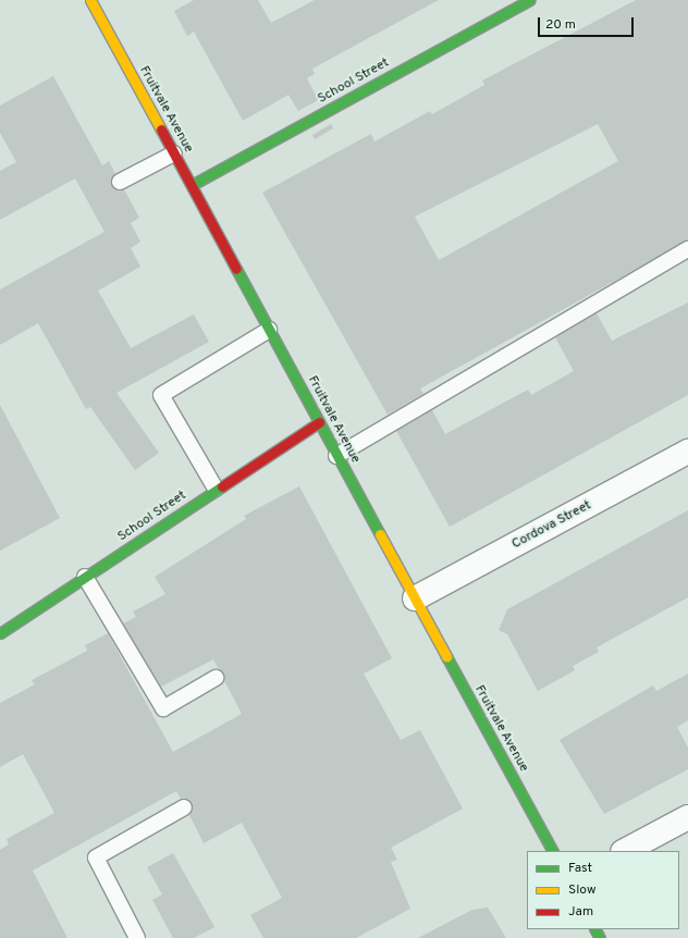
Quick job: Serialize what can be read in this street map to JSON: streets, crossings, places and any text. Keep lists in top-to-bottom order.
{
  "streets": {
    "main road": ["School Street", "Fruitvale Avenue"],
    "street": ["Cordova Street"]
  },
  "crossings": [
    ["School Street", "Fruitvale Avenue"],
    ["Fruitvale Avenue", "Cordova Street"]
  ],
  "legend": ["Fast", "Slow", "Jam"],
  "scale_bar": "20 m"
}
